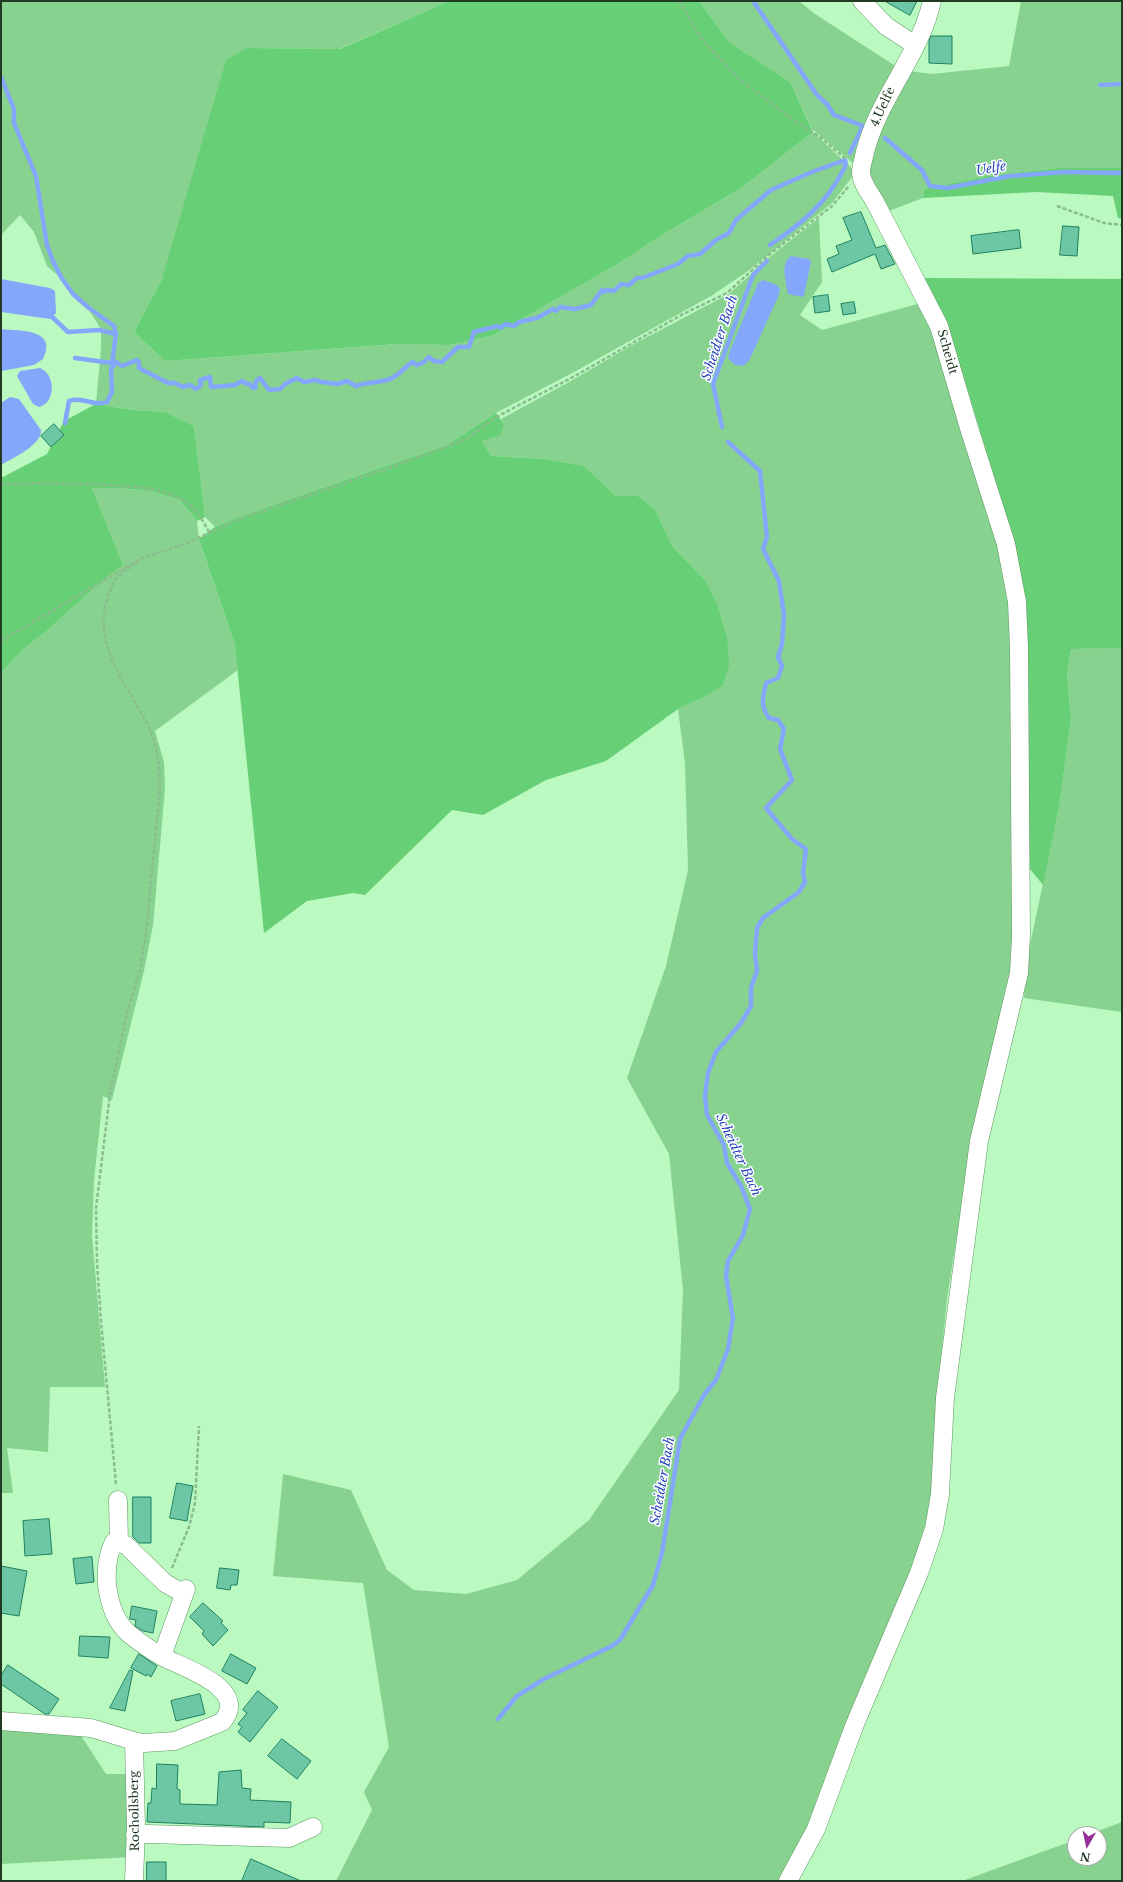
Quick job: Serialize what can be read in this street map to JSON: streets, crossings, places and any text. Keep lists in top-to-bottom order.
{
  "streets": {
    "street": ["4.Uelfe", "Scheidt", "Rochollsberg"]
  },
  "crossings": [
    ["4.Uelfe", "Scheidt"]
  ],
  "water": ["Uelfe", "Scheidter Bach"],
  "north": "bottom"
}
